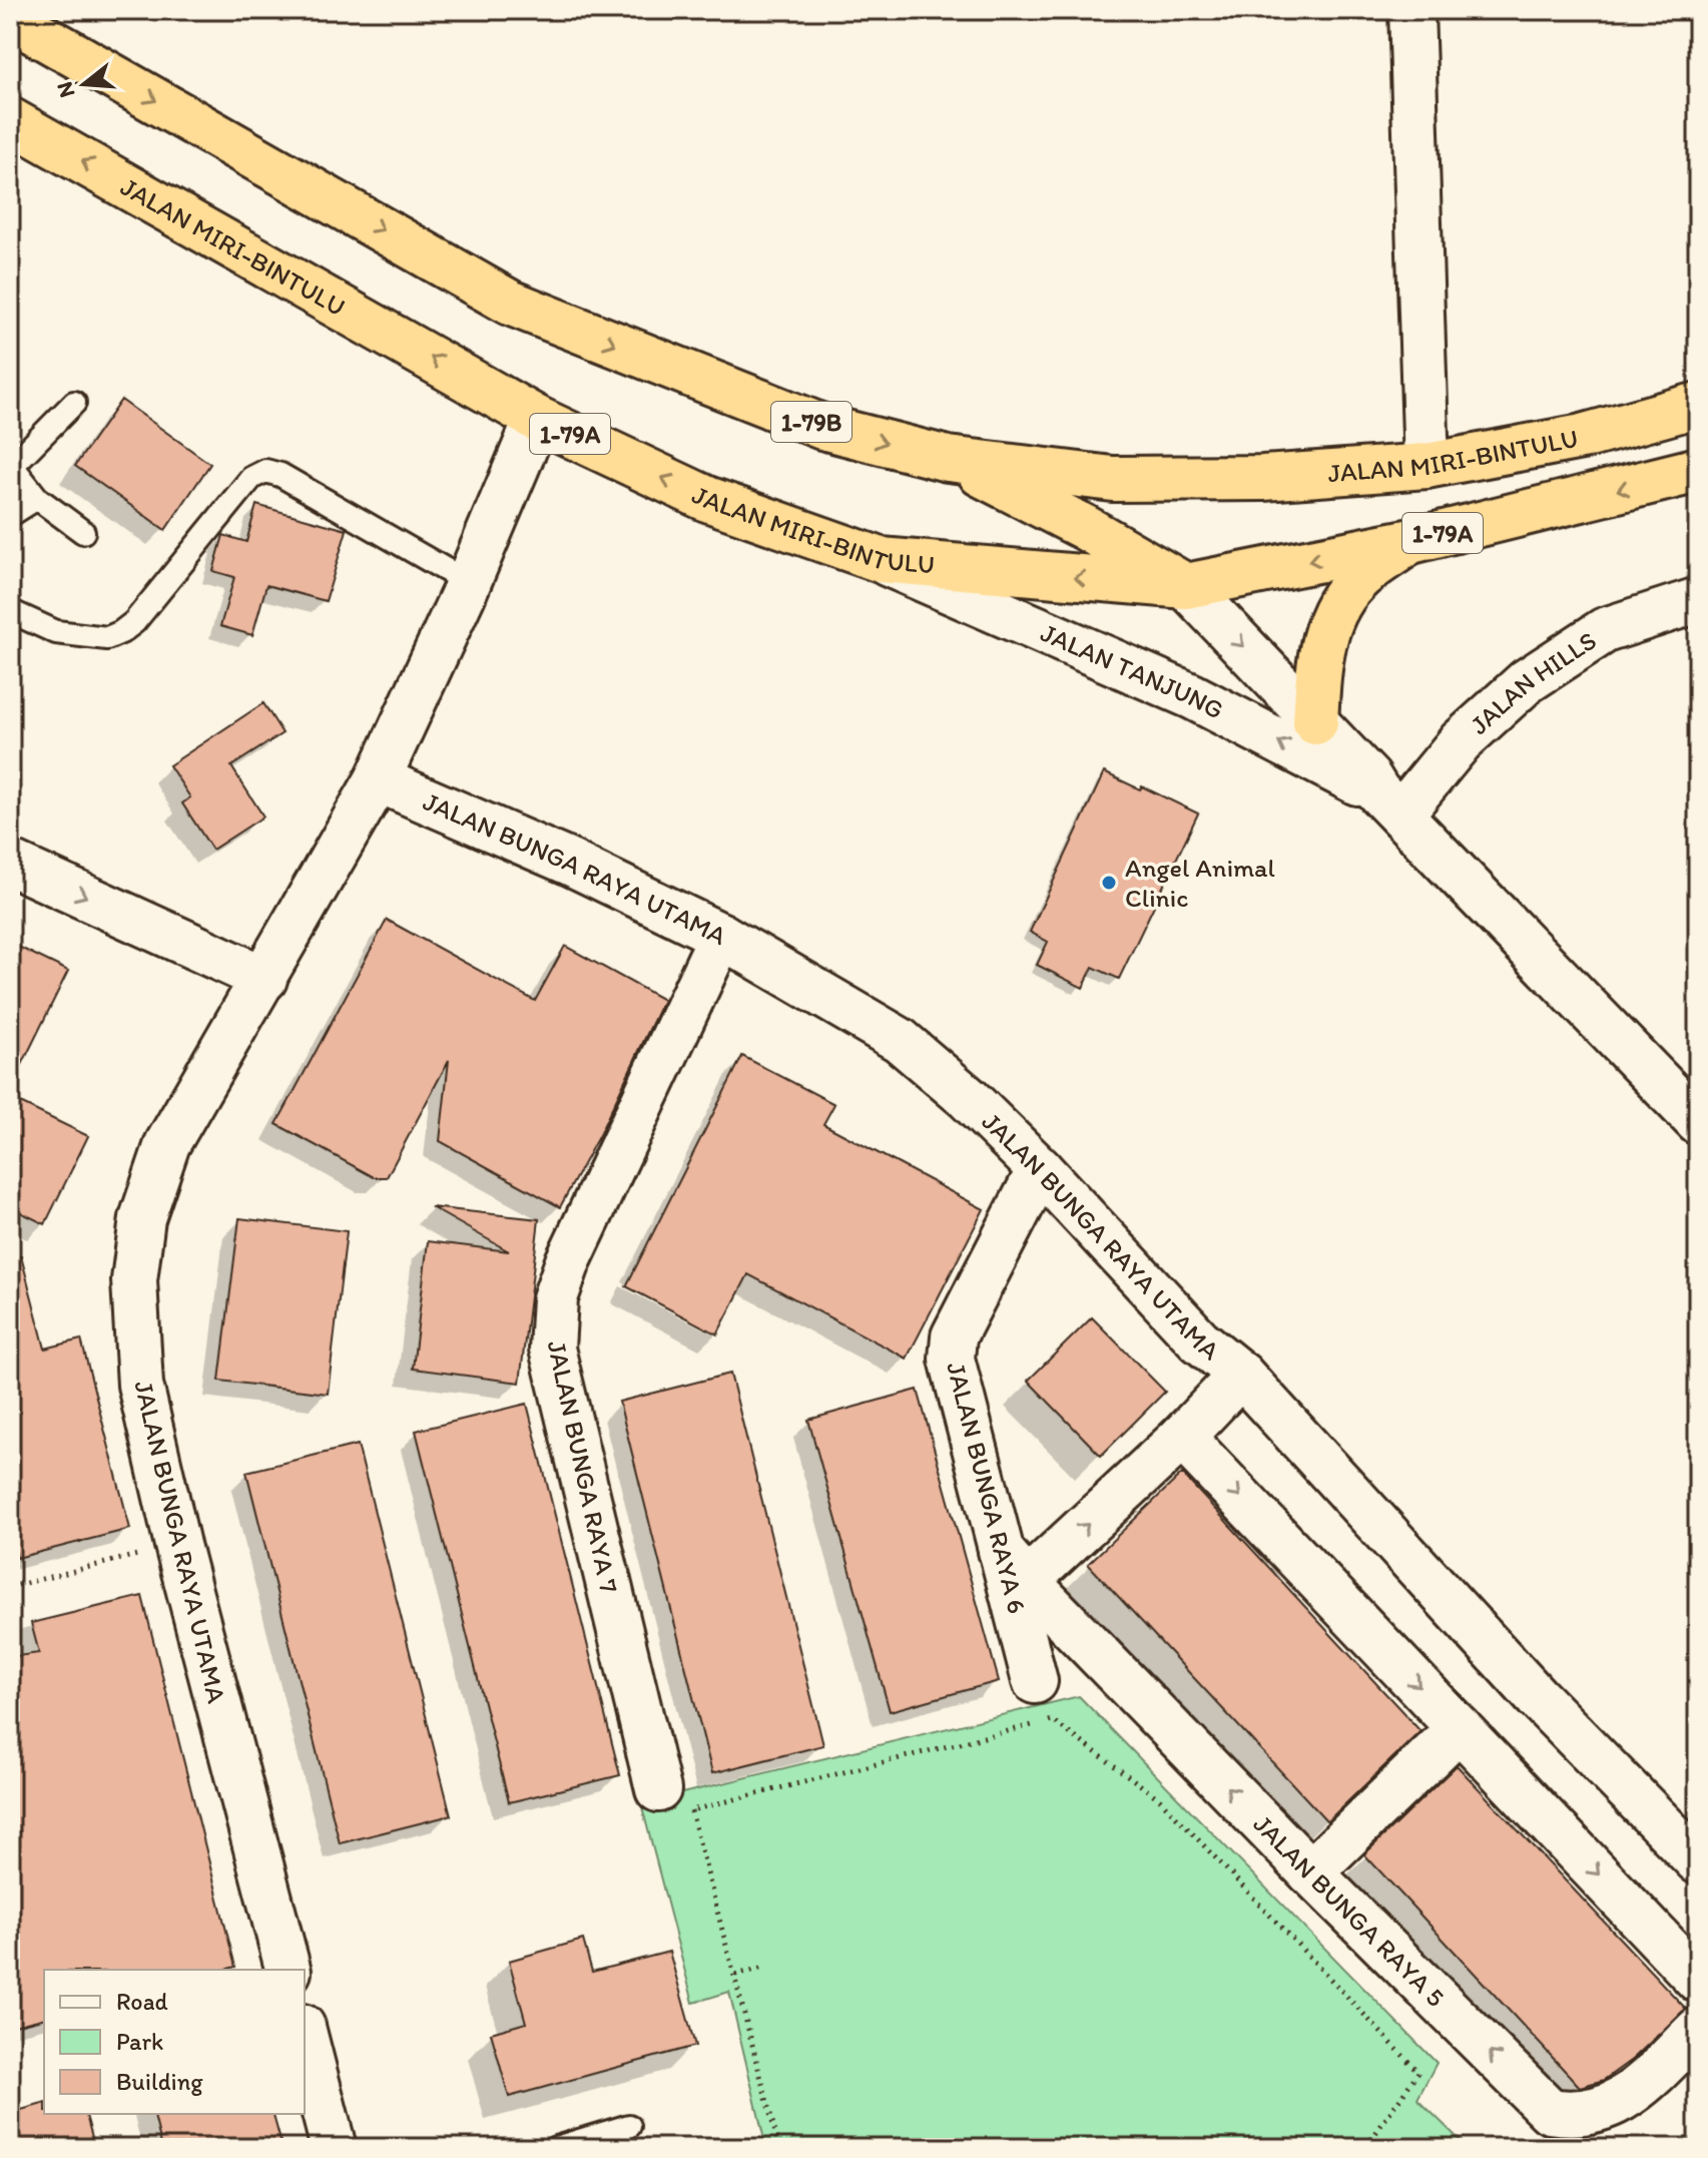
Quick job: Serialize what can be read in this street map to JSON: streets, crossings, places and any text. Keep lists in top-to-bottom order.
{
  "streets": {
    "highway": ["JALAN MIRI-BINTULU", "1-79B", "1-79A"],
    "street": [
      "JALAN TANJUNG",
      "JALAN HILLS",
      "JALAN BUNGA RAYA UTAMA",
      "JALAN BUNGA RAYA 7",
      "JALAN BUNGA RAYA 6",
      "JALAN BUNGA RAYA 5"
    ]
  },
  "crossings": [
    ["JALAN MIRI-BINTULU", "JALAN TANJUNG"],
    ["JALAN MIRI-BINTULU", "JALAN BUNGA RAYA UTAMA"],
    ["JALAN TANJUNG", "JALAN HILLS"],
    ["JALAN BUNGA RAYA UTAMA", "JALAN BUNGA RAYA 7"],
    ["JALAN BUNGA RAYA UTAMA", "JALAN BUNGA RAYA 6"],
    ["JALAN BUNGA RAYA 6", "JALAN BUNGA RAYA 5"]
  ],
  "places": ["Angel Animal Clinic"],
  "legend": ["Road", "Park", "Building"],
  "north": "left"
}
